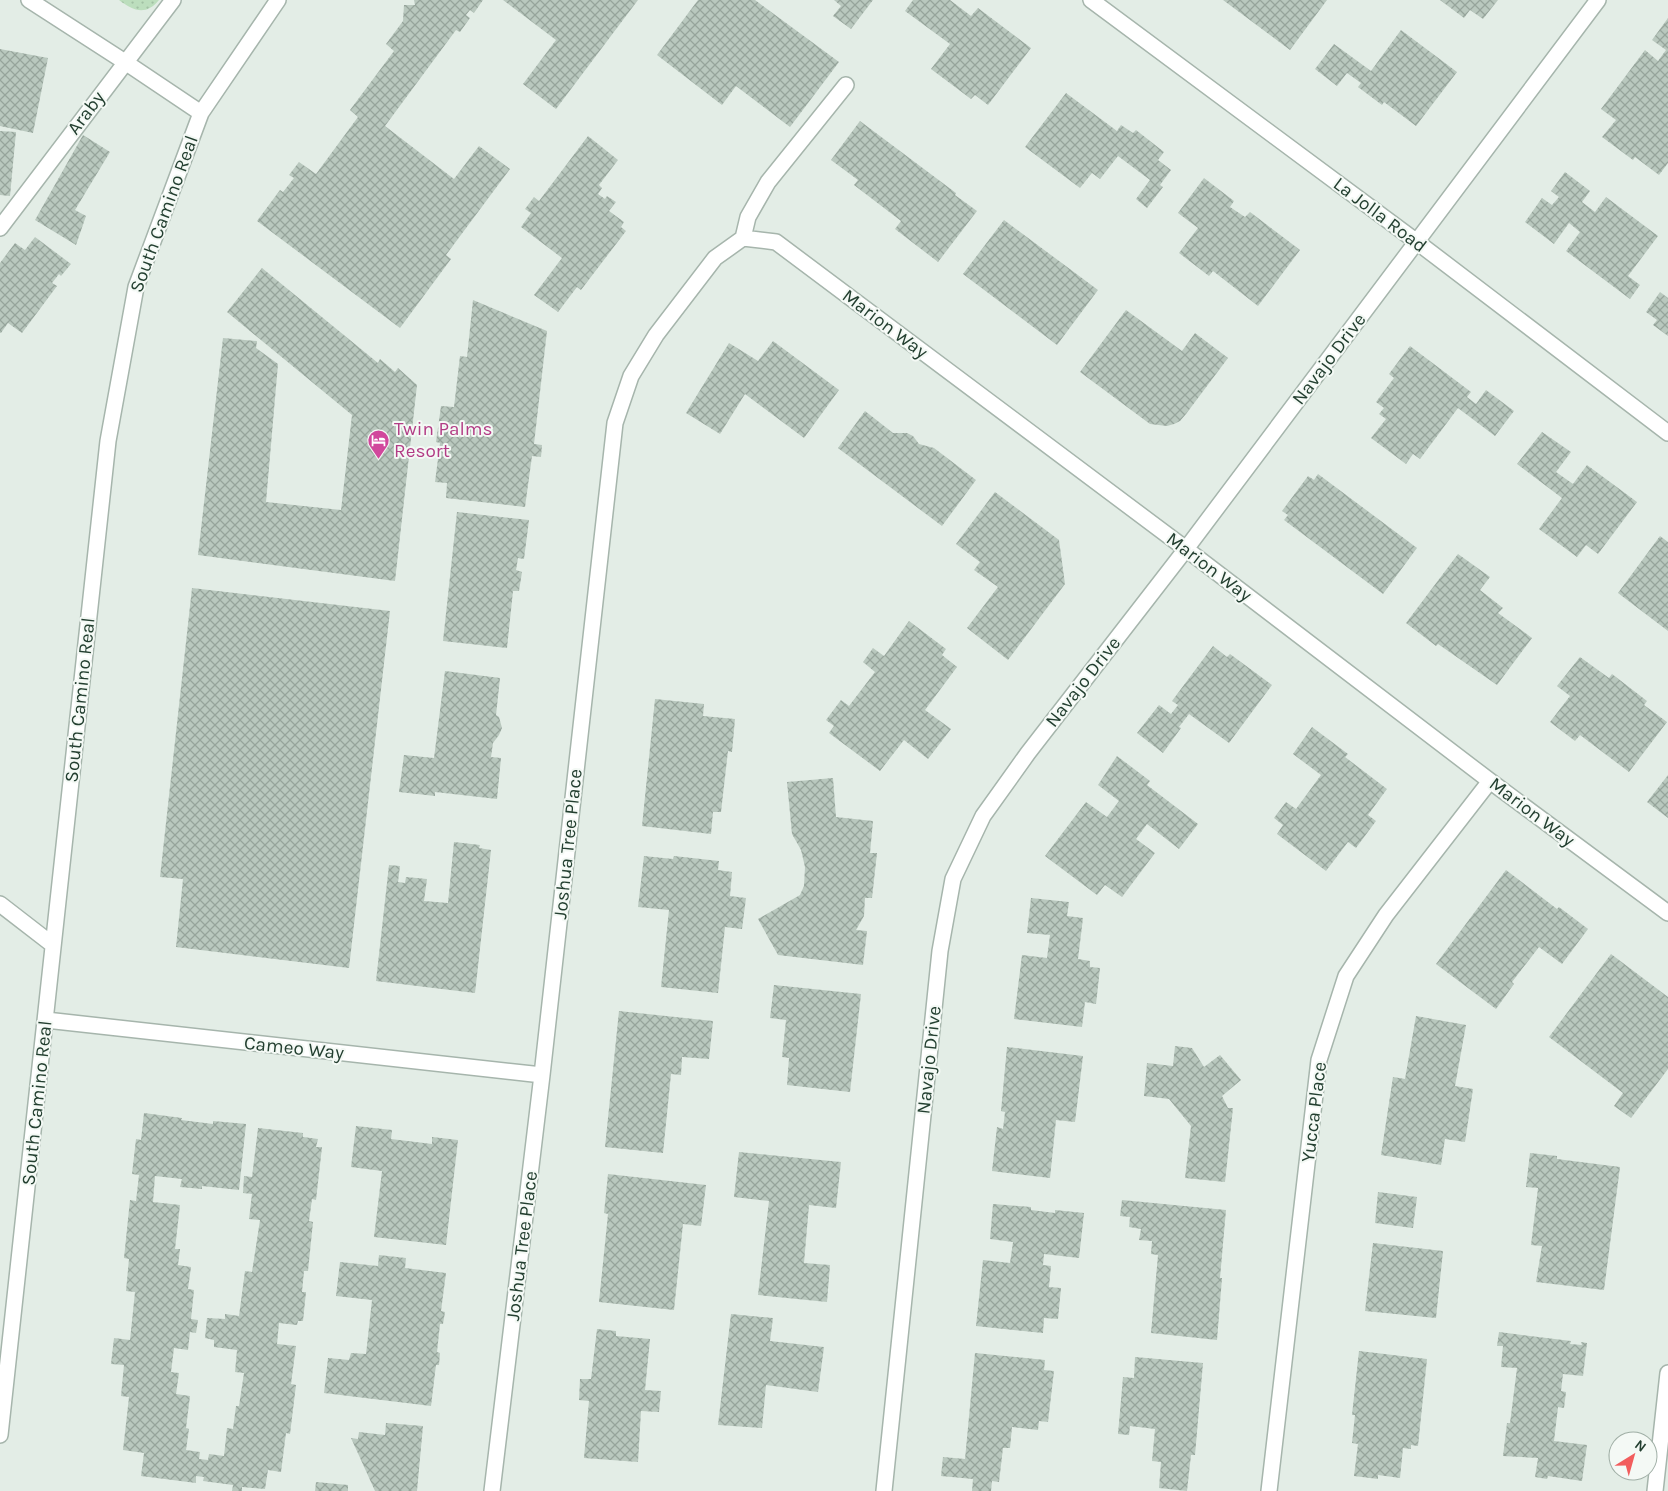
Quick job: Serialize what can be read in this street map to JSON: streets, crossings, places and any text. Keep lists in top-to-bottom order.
{
  "streets": {
    "street": [
      "Araby",
      "South Camino Real",
      "La Jolla Road",
      "Marion Way",
      "Navajo Drive",
      "Joshua Tree Place",
      "Cameo Way",
      "Yucca Place"
    ]
  },
  "crossings": [
    ["South Camino Real", "Cameo Way"],
    ["La Jolla Road", "Navajo Drive"],
    ["Marion Way", "Navajo Drive"],
    ["Marion Way", "Joshua Tree Place"],
    ["Marion Way", "Yucca Place"],
    ["Joshua Tree Place", "Cameo Way"]
  ],
  "places": {
    "hotel": ["Twin Palms Resort"]
  },
  "north": "top right"
}
